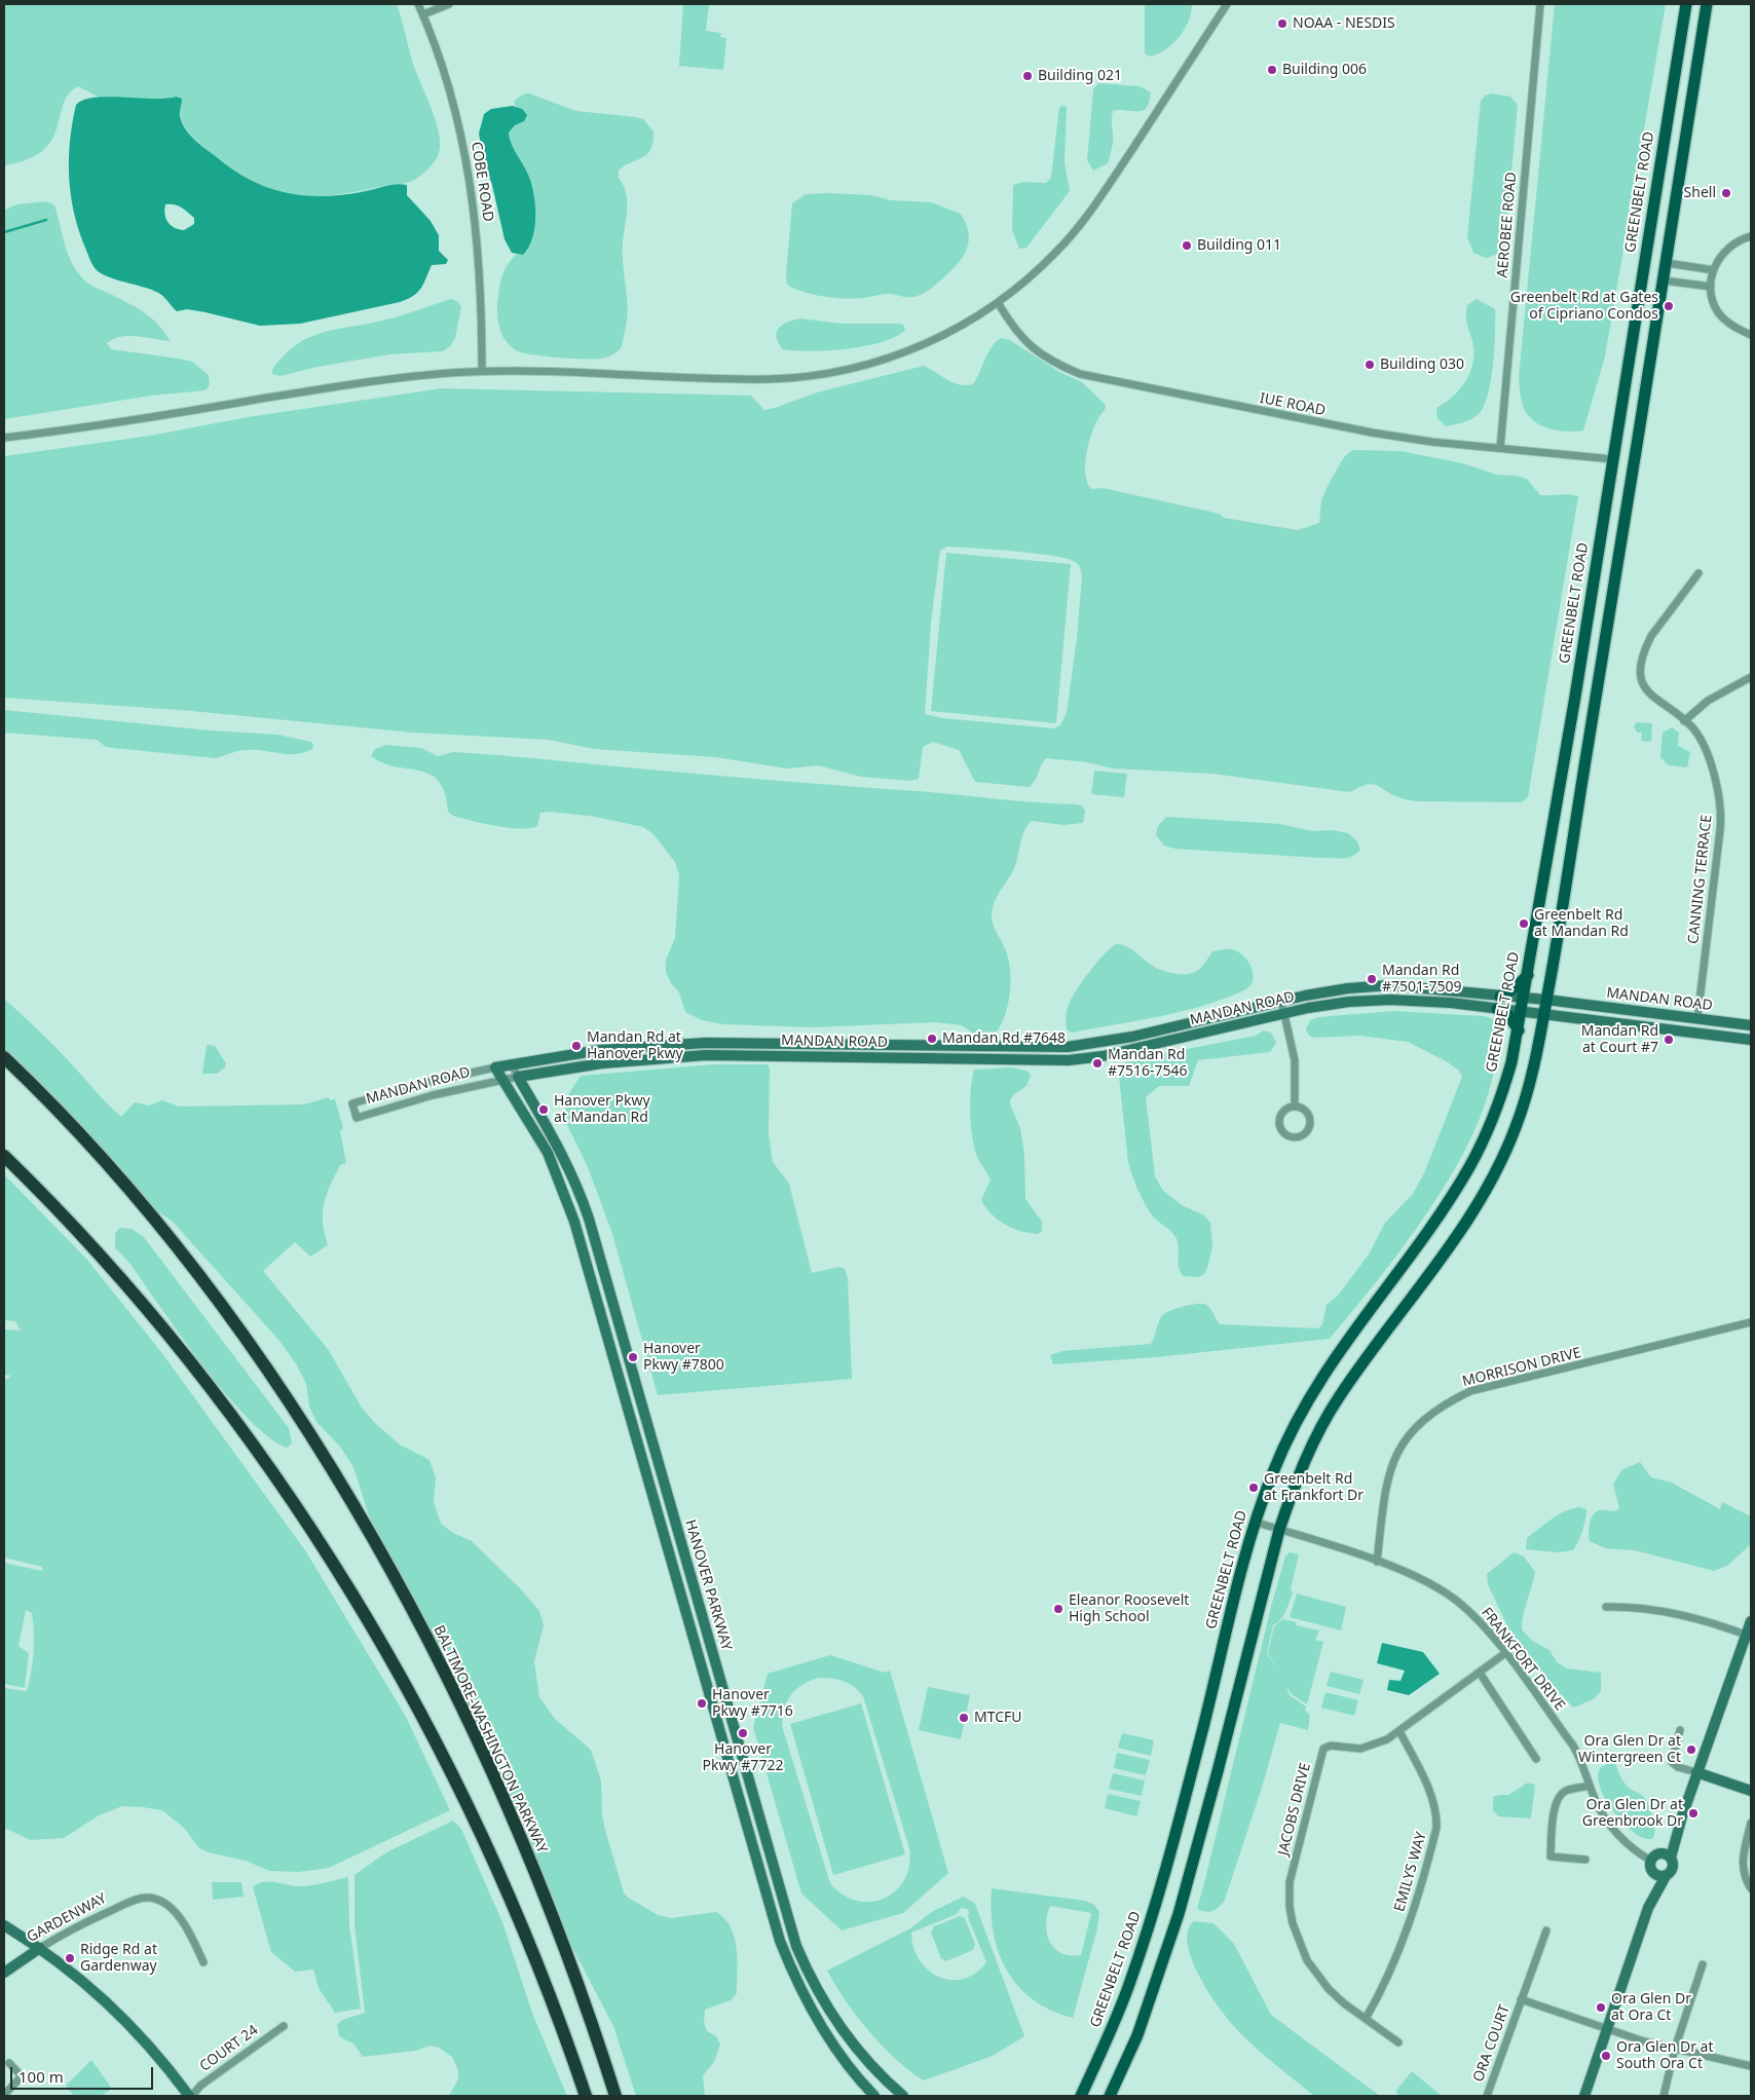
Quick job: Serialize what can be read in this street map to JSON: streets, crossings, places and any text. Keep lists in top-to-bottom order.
{
  "streets": {
    "highway": ["BALTIMORE-WASHINGTON PARKWAY"],
    "main road": ["GREENBELT ROAD"],
    "street": [
      "COBE ROAD",
      "AEROBEE ROAD",
      "IUE ROAD",
      "CANNING TERRACE",
      "MANDAN ROAD",
      "MORRISON DRIVE",
      "HANOVER PARKWAY",
      "FRANKFORT DRIVE",
      "JACOBS DRIVE",
      "EMILYS WAY",
      "GARDENWAY",
      "ORA COURT",
      "COURT 24"
    ]
  },
  "crossings": [
    ["GREENBELT ROAD", "IUE ROAD"],
    ["GREENBELT ROAD", "MANDAN ROAD"],
    ["GREENBELT ROAD", "FRANKFORT DRIVE"],
    ["AEROBEE ROAD", "IUE ROAD"],
    ["CANNING TERRACE", "MANDAN ROAD"],
    ["MANDAN ROAD", "HANOVER PARKWAY"],
    ["MORRISON DRIVE", "FRANKFORT DRIVE"],
    ["FRANKFORT DRIVE", "JACOBS DRIVE"],
    ["JACOBS DRIVE", "EMILYS WAY"]
  ],
  "places": [
    "NOAA - NESDIS",
    "Building 006",
    "Building 021",
    "Shell",
    "Building 011",
    "Greenbelt Rd at Gates of Cipriano Condos",
    "Building 030",
    "Greenbelt Rd at Mandan Rd",
    "Mandan Rd #7501-7509",
    "Mandan Rd #7648",
    "Mandan Rd at Court #7",
    "Mandan Rd at Hanover Pkwy",
    "Mandan Rd #7516-7546",
    "Hanover Pkwy at Mandan Rd",
    "Hanover Pkwy #7800",
    "Greenbelt Rd at Frankfort Dr",
    "Eleanor Roosevelt High School",
    "Hanover Pkwy #7716",
    "MTCFU",
    "Hanover Pkwy #7722",
    "Ora Glen Dr at Wintergreen Ct",
    "Ora Glen Dr at Greenbrook Dr",
    "Ridge Rd at Gardenway",
    "Ora Glen Dr at Ora Ct",
    "Ora Glen Dr at South Ora Ct"
  ],
  "scale_bar": "100 m"
}
